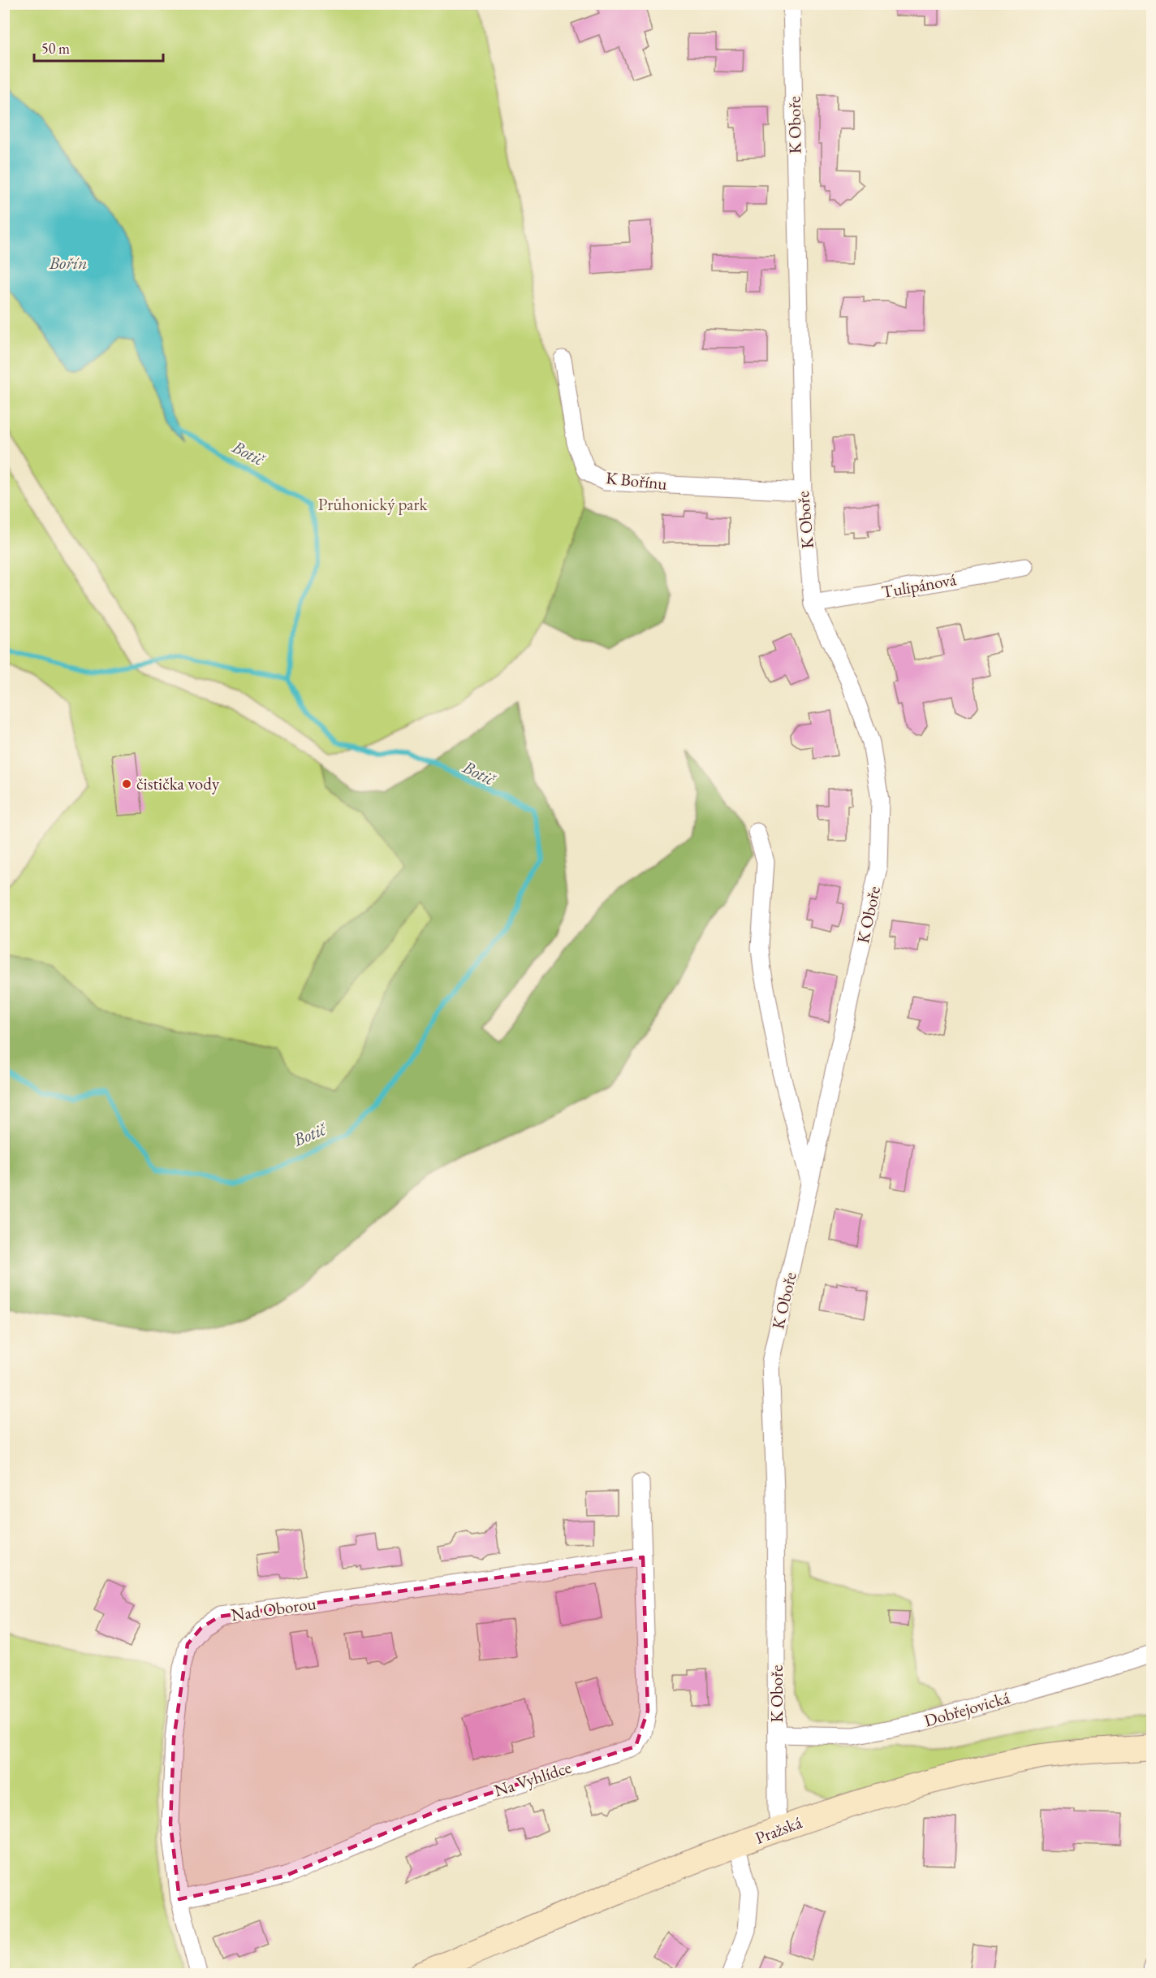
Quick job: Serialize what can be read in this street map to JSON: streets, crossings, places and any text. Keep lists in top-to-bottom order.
{
  "streets": {
    "main road": ["Pražská"],
    "street": [
      "K Oboře",
      "K Bořínu",
      "Tulipánová",
      "Nad Oborou",
      "Dobřejovická",
      "Na Vyhlídce"
    ]
  },
  "crossings": [
    ["K Oboře", "K Bořínu"],
    ["K Oboře", "Tulipánová"],
    ["K Oboře", "Dobřejovická"],
    ["K Oboře", "Pražská"],
    ["Nad Oborou", "Na Vyhlídce"]
  ],
  "water": ["Bořín", "Botič"],
  "parks": ["Průhonický park"],
  "places": ["čistička vody"],
  "scale_bar": "50 m"
}
